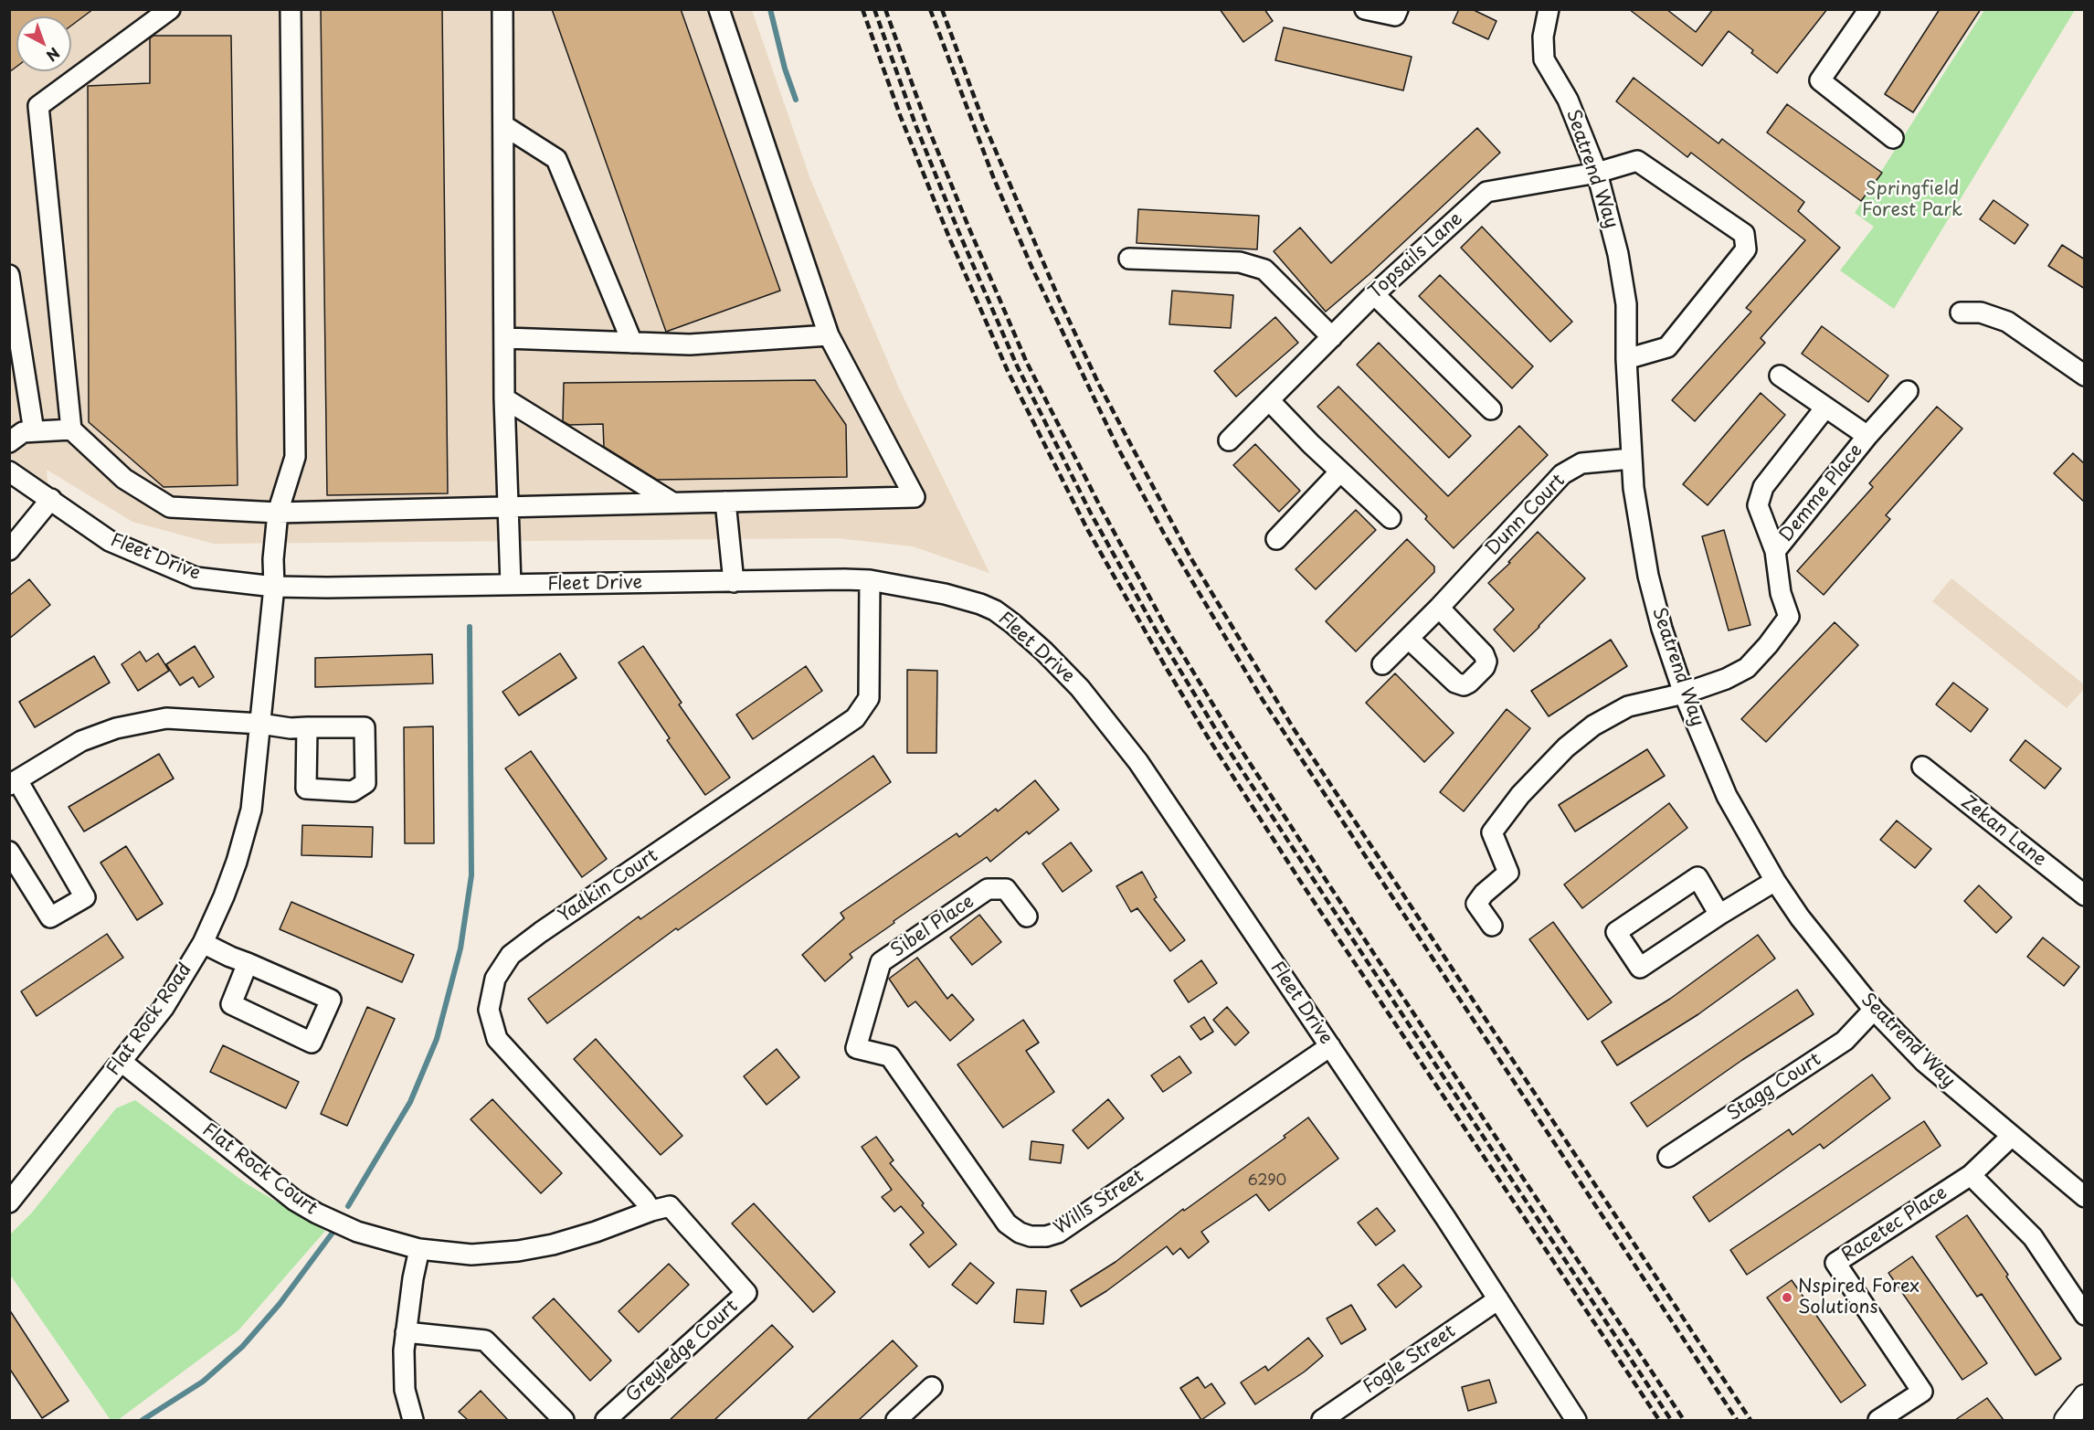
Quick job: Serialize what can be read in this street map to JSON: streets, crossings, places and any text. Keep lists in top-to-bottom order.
{
  "streets": {
    "street": [
      "Seatrend Way",
      "Topsails Lane",
      "Demme Place",
      "Dunn Court",
      "Fleet Drive",
      "Zekan Lane",
      "Yadkin Court",
      "Sibel Place",
      "Flat Rock Road",
      "Stagg Court",
      "Flat Rock Court",
      "Wills Street",
      "Racetec Place",
      "Greyledge Court",
      "Fogle Street"
    ]
  },
  "crossings": [
    ["Seatrend Way", "Topsails Lane"],
    ["Seatrend Way", "Demme Place"],
    ["Seatrend Way", "Dunn Court"],
    ["Seatrend Way", "Stagg Court"],
    ["Seatrend Way", "Racetec Place"],
    ["Fleet Drive", "Yadkin Court"],
    ["Fleet Drive", "Flat Rock Road"],
    ["Fleet Drive", "Wills Street"],
    ["Fleet Drive", "Fogle Street"],
    ["Yadkin Court", "Flat Rock Court"],
    ["Yadkin Court", "Greyledge Court"],
    ["Sibel Place", "Wills Street"],
    ["Flat Rock Road", "Flat Rock Court"],
    ["Flat Rock Court", "Greyledge Court"]
  ],
  "parks": ["Springfield Forest Park"],
  "places": ["Nspired Forex Solutions"],
  "house_numbers": ["6290"],
  "north": "bottom right"
}
